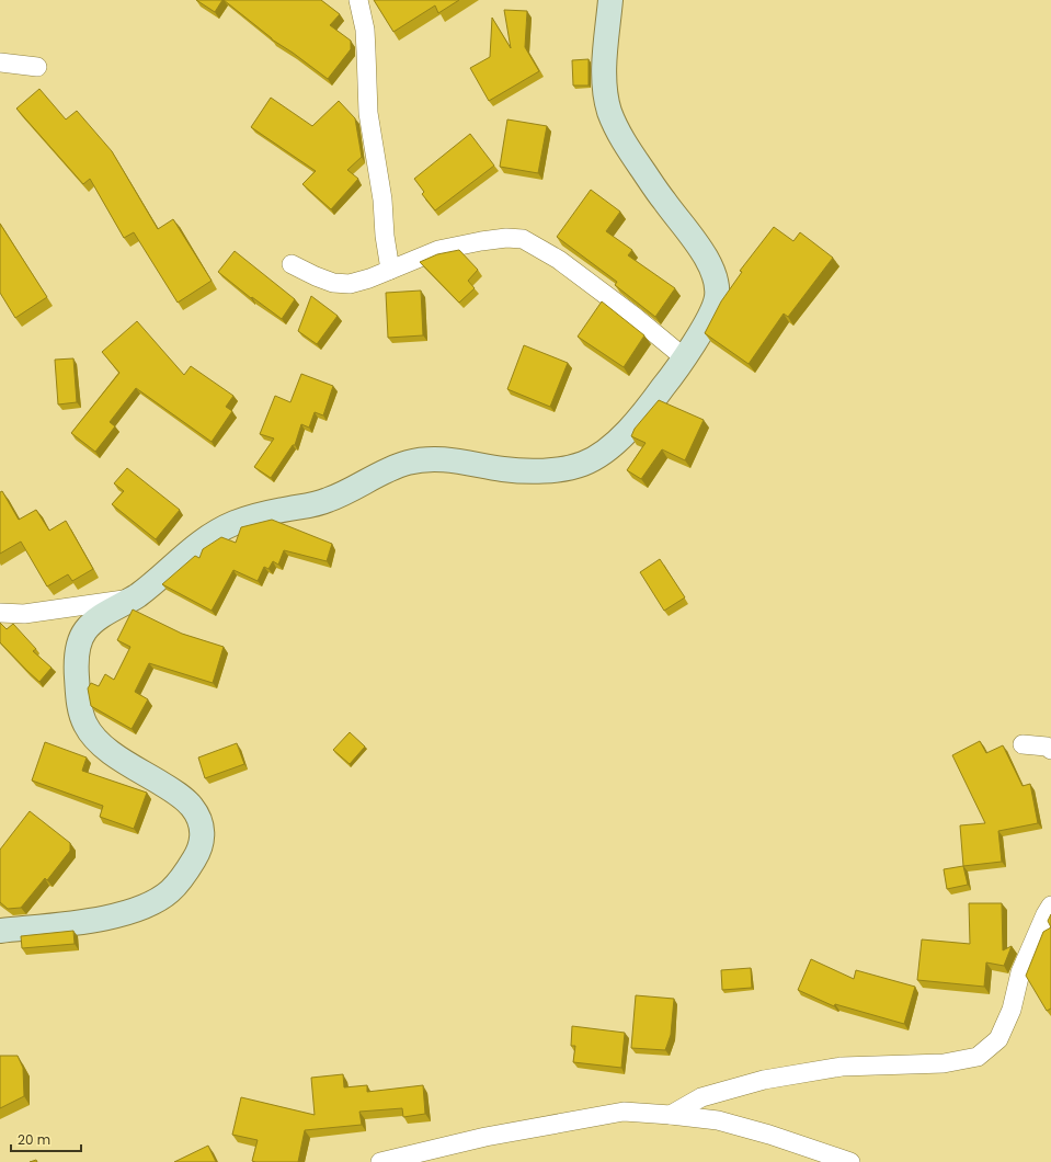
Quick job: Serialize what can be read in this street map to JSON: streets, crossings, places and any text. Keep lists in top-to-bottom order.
{
  "scale_bar": "20 m"
}
